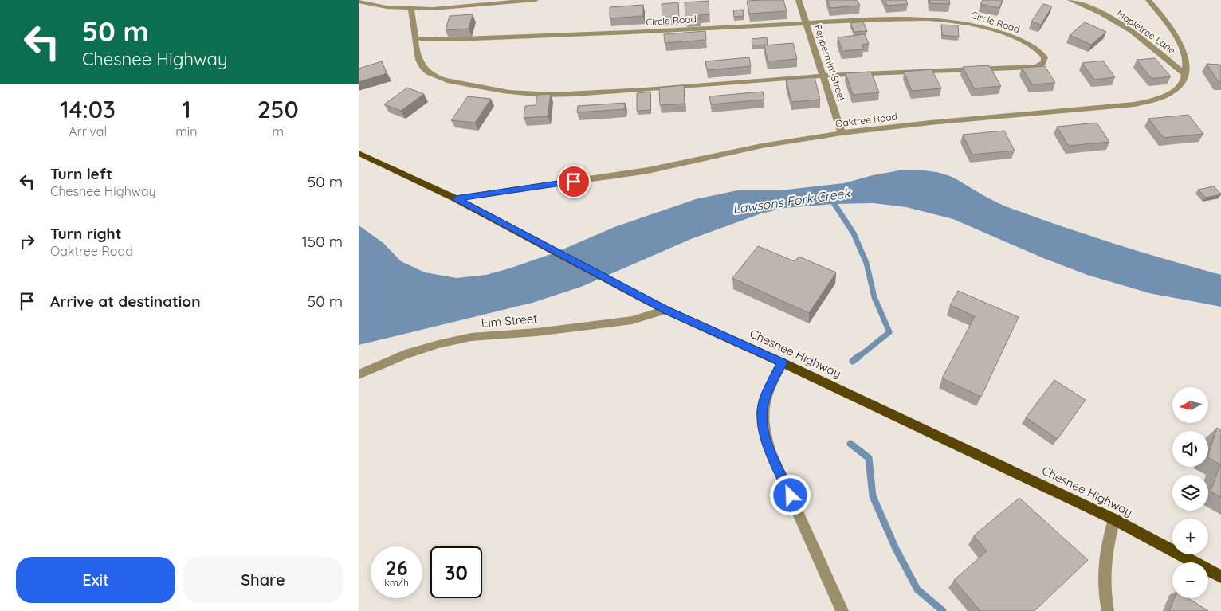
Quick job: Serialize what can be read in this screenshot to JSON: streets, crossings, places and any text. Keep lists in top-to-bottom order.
{
  "streets": {
    "main road": ["Chesnee Highway"],
    "street": [
      "Circle Road",
      "Mapletree Lane",
      "Peppermint Street",
      "Oaktree Road",
      "Elm Street"
    ]
  },
  "crossings": [
    ["Circle Road", "Peppermint Street"],
    ["Mapletree Lane", "Oaktree Road"],
    ["Peppermint Street", "Oaktree Road"],
    ["Oaktree Road", "Chesnee Highway"],
    ["Elm Street", "Chesnee Highway"]
  ],
  "water": ["Lawsons Fork Creek"],
  "north": "left",
  "page": {
    "turn": ["50 m", "Chesnee Highway"],
    "eta": [
      "14:03",
      "Arrival",
      "1",
      "min",
      "250",
      "m"
    ],
    "list": [
      {
        "name": "Turn left",
        "note": "Chesnee Highway",
        "value": "50 m"
      },
      {
        "name": "Turn right",
        "note": "Oaktree Road",
        "value": "150 m"
      },
      {
        "name": "Arrive at destination",
        "value": "50 m"
      }
    ],
    "map_buttons": ["+", "−"],
    "speed": "26 km/h",
    "limit": "30",
    "buttons": ["Exit", "Share"]
  }
}
